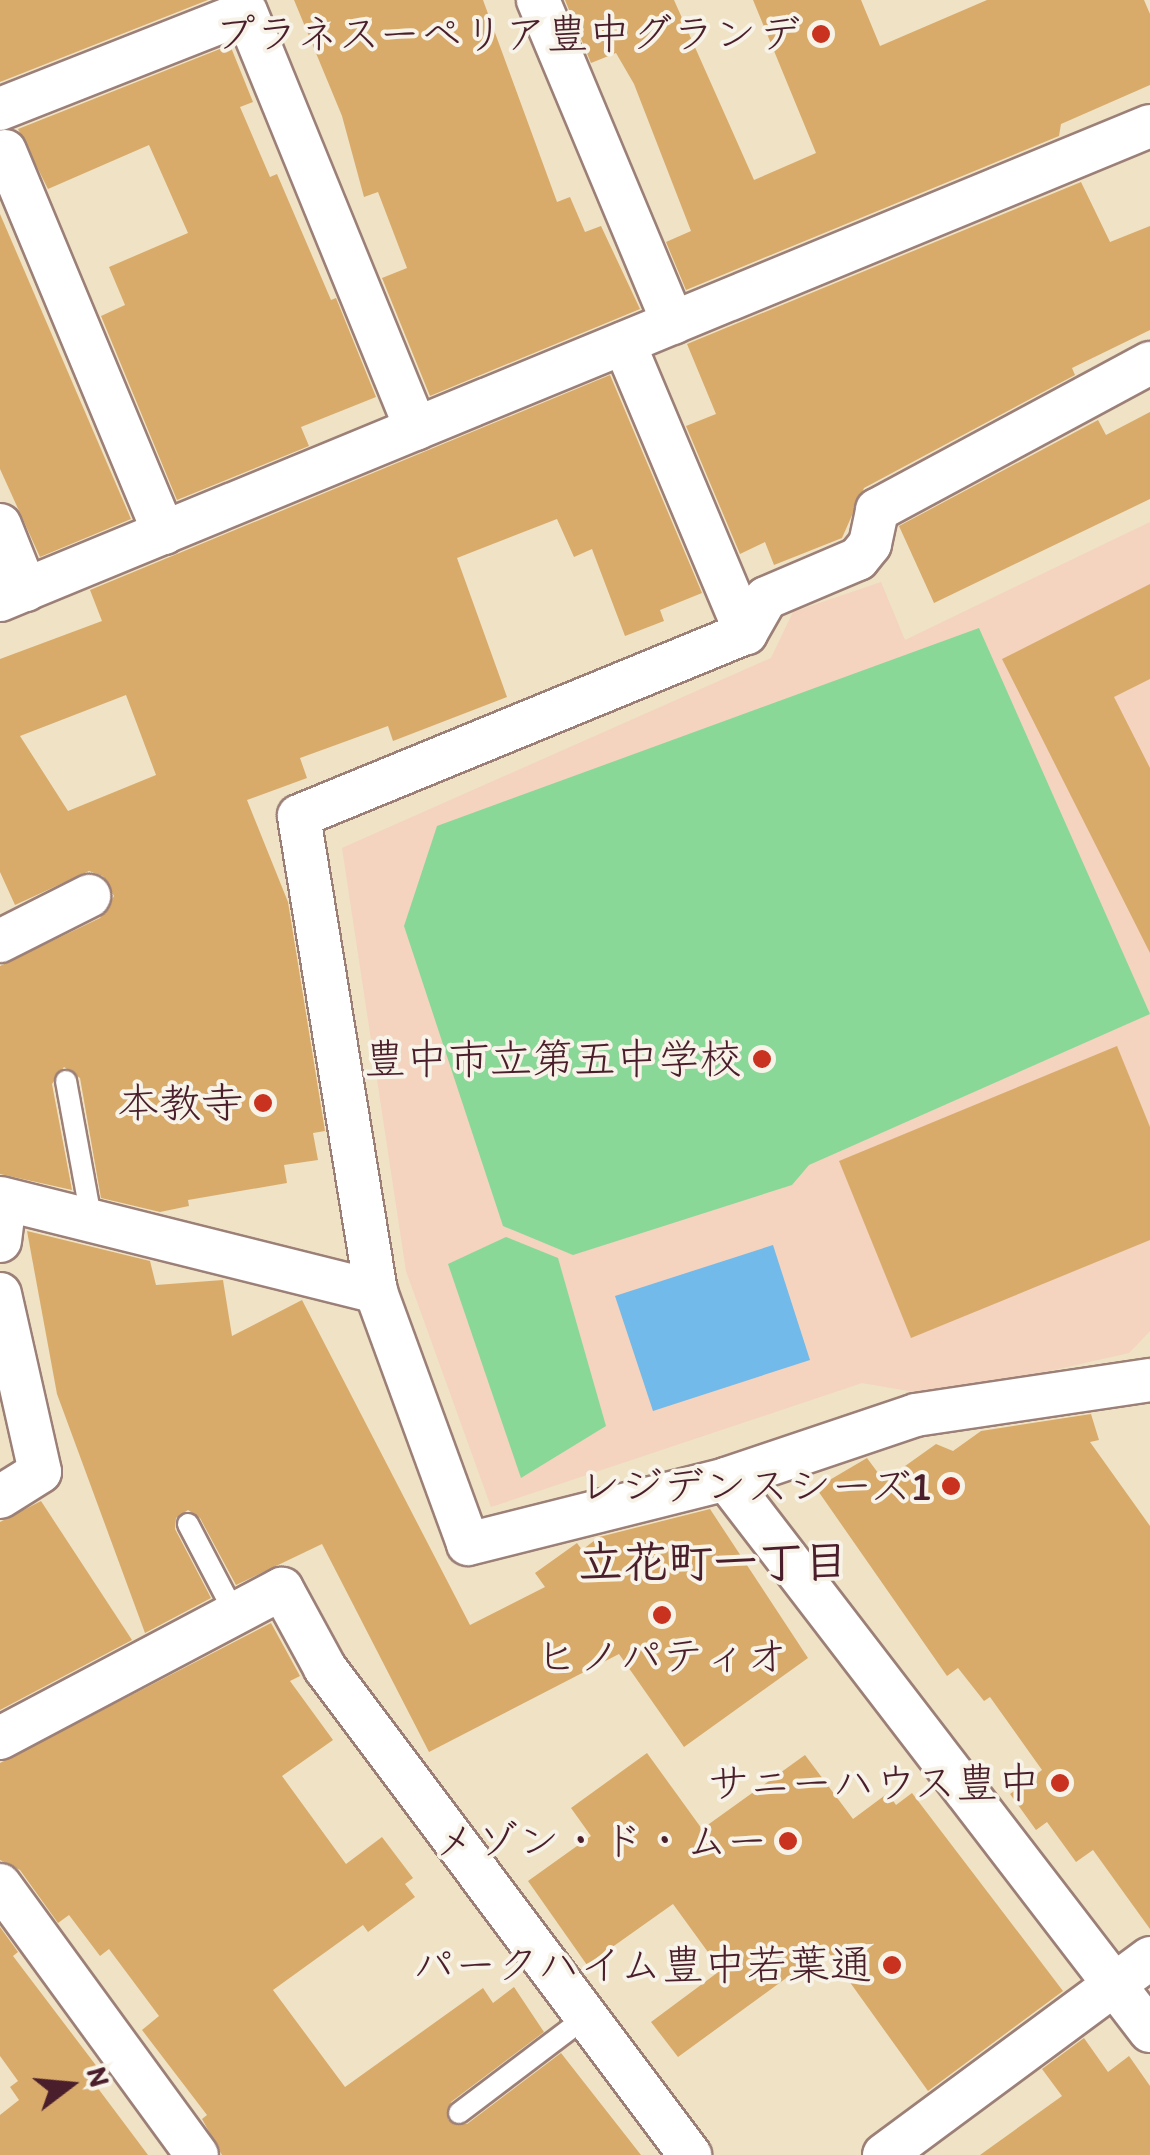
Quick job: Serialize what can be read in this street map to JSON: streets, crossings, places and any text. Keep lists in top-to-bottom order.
{
  "districts": ["立花町一丁目"],
  "places": [
    "プラネスーペリア豊中グランデ",
    "豊中市立第五中学校",
    "本教寺",
    "レジデンスシーズ1",
    "ヒノパティオ",
    "サニーハウス豊中",
    "メゾン・ド・ムー",
    "パークハイム豊中若葉通"
  ],
  "north": "right"
}
